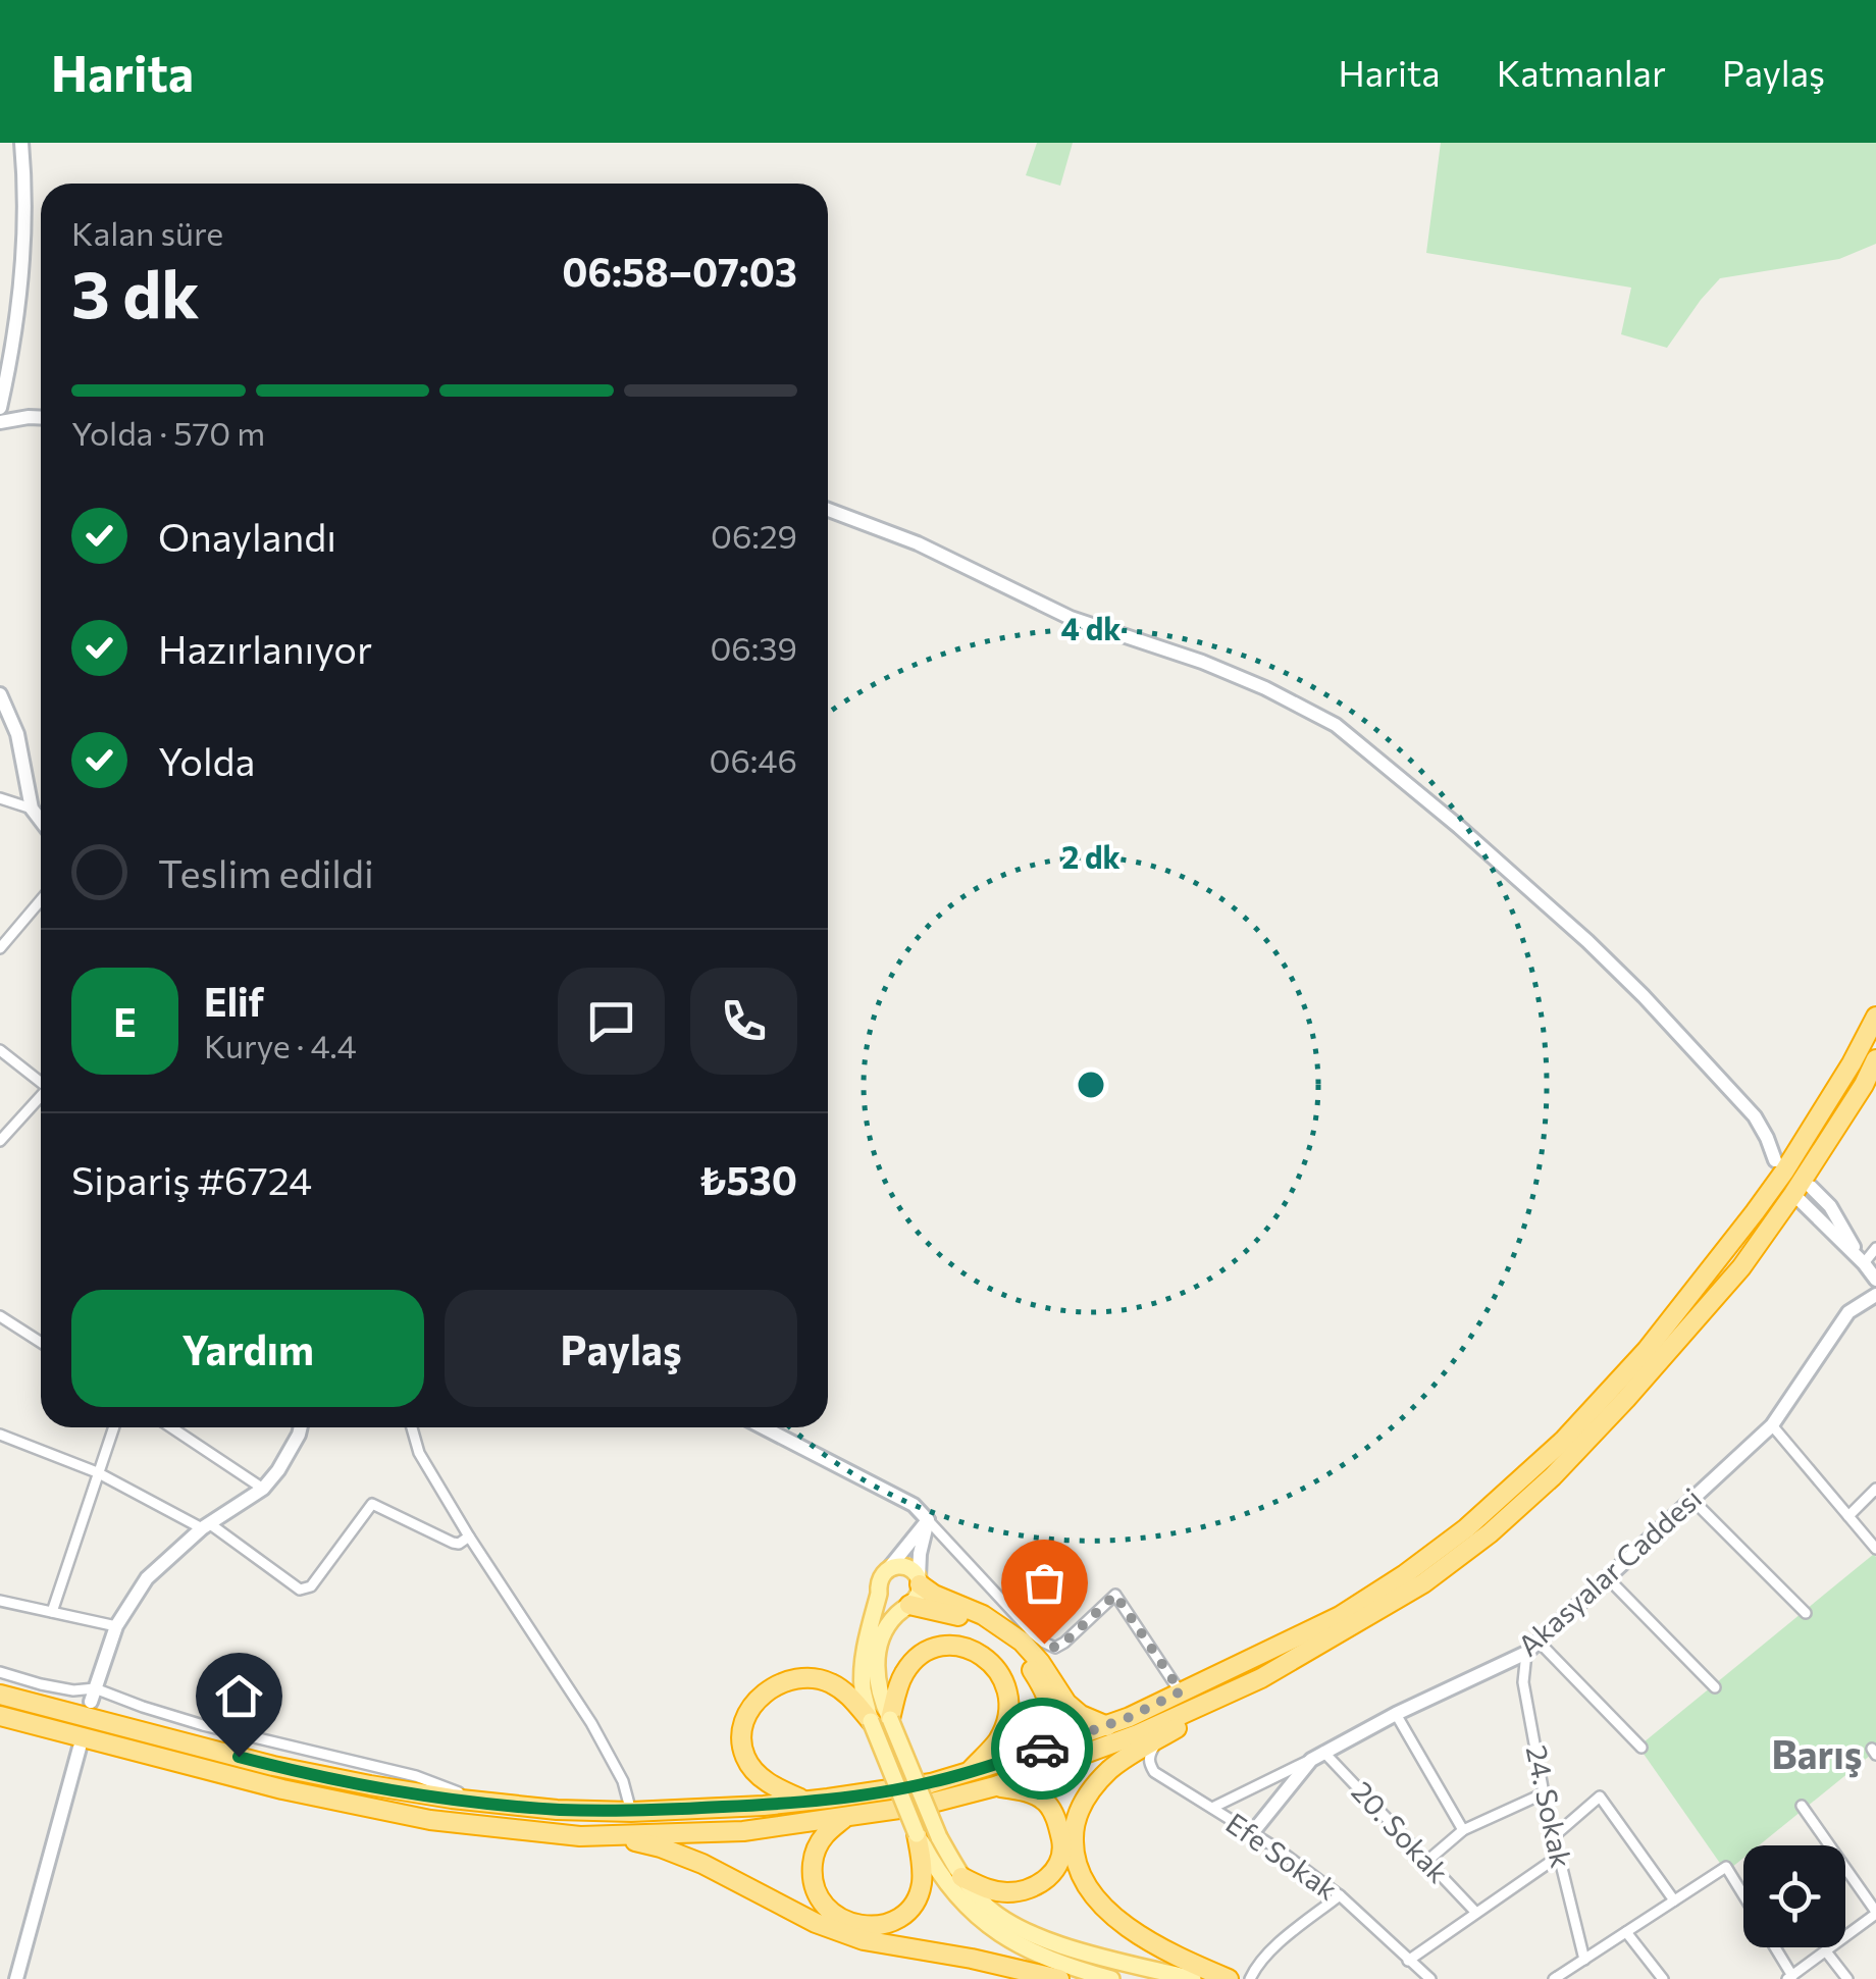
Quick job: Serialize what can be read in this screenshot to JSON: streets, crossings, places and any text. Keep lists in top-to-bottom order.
{
  "streets": {
    "street": [
      "Akasyalar Caddesi",
      "24. Sokak",
      "20. Sokak",
      "Efe Sokak"
    ]
  },
  "crossings": [
    ["Akasyalar Caddesi", "24. Sokak"],
    ["Akasyalar Caddesi", "20. Sokak"],
    ["Akasyalar Caddesi", "Efe Sokak"]
  ],
  "districts": ["Barış"],
  "page": {
    "header": "Harita",
    "nav": ["Harita", "Katmanlar", "Paylaş"],
    "heading": ["3 dk", "Kalan süre", "06:58–07:03"],
    "panel": [
      "Elif",
      "Kurye · 4.4",
      "Sipariş #6724",
      "₺530"
    ],
    "bar": "Yolda · 570 m",
    "list": [
      ["Onaylandı", "06:29"],
      ["Hazırlanıyor", "06:39"],
      ["Yolda", "06:46"],
      "Teslim edildi"
    ],
    "round": "E",
    "buttons": ["Yardım", "Paylaş"]
  },
  "rings": ["4 dk", "2 dk"]
}
